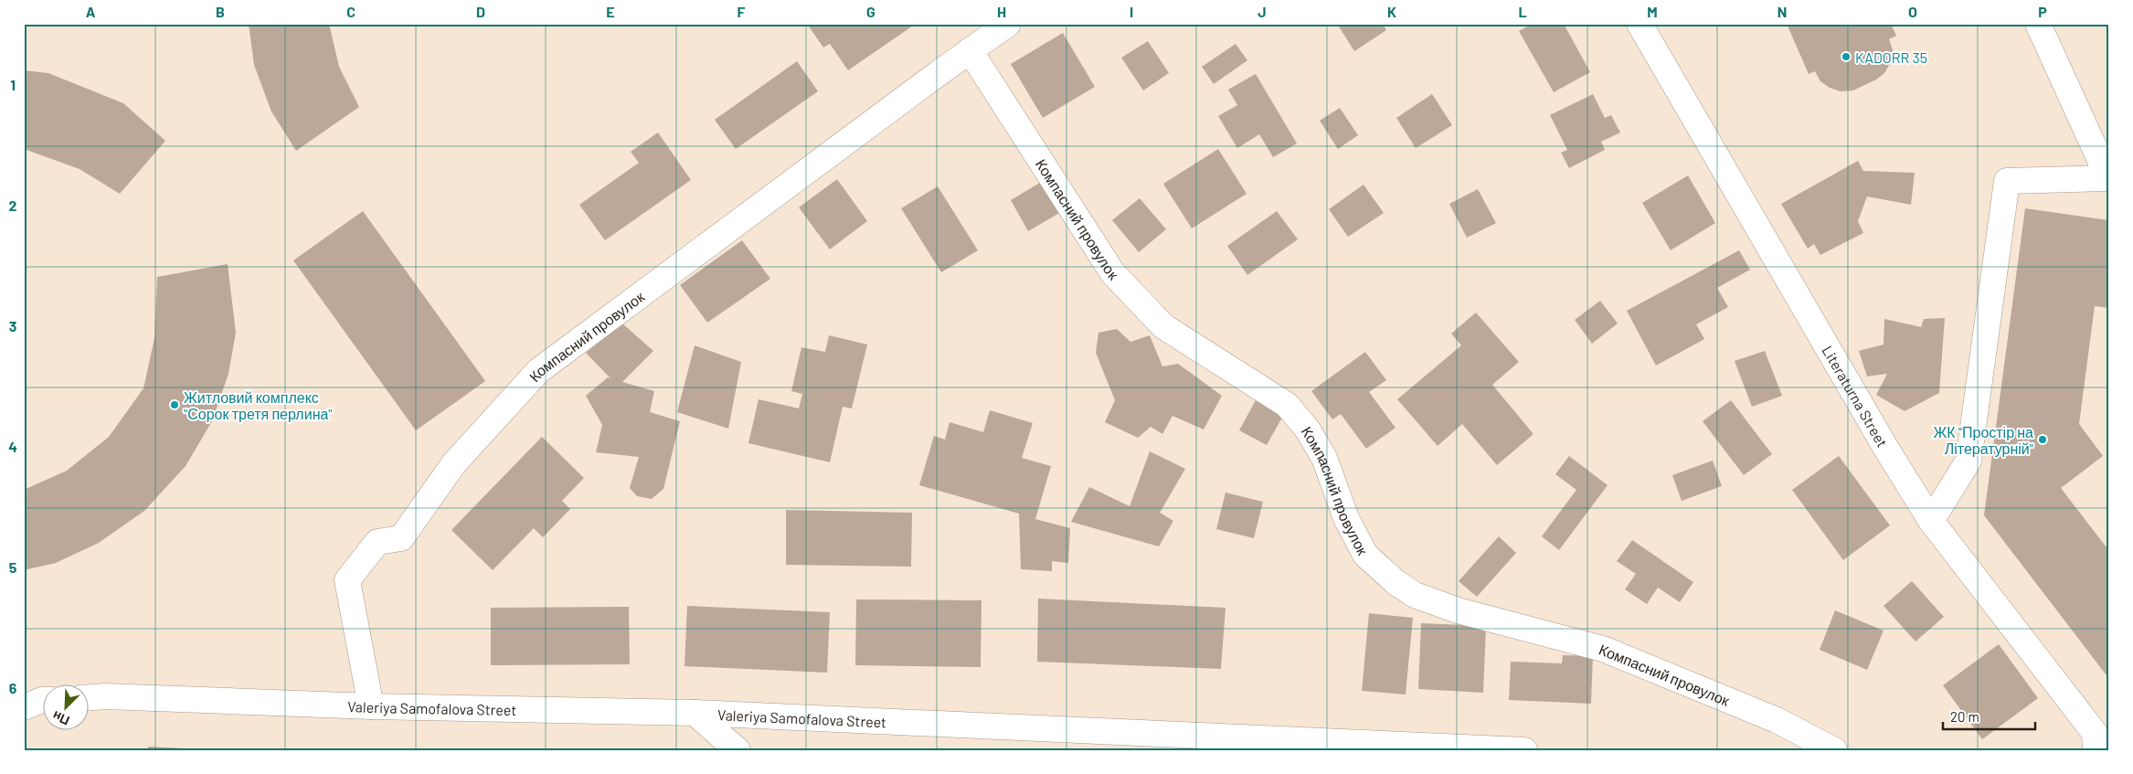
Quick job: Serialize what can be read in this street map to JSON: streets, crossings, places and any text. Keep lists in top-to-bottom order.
{
  "streets": {
    "street": ["Компасний провулок", "Literaturna Street", "Valeriya Samofalova Street"]
  },
  "crossings": [
    ["Компасний провулок", "Valeriya Samofalova Street"]
  ],
  "places": ["KADORR 35", "Житловий комплекс \"Сорок третя перлина\"", "ЖК \"Простір на Літературній\""],
  "scale_bar": "20 m",
  "north": "bottom left",
  "grid": {
    "columns": [
      "A",
      "B",
      "C",
      "D",
      "E",
      "F",
      "G",
      "H",
      "I",
      "J",
      "K",
      "L",
      "M",
      "N",
      "O",
      "P"
    ],
    "rows": [
      "1",
      "2",
      "3",
      "4",
      "5",
      "6"
    ]
  }
}
